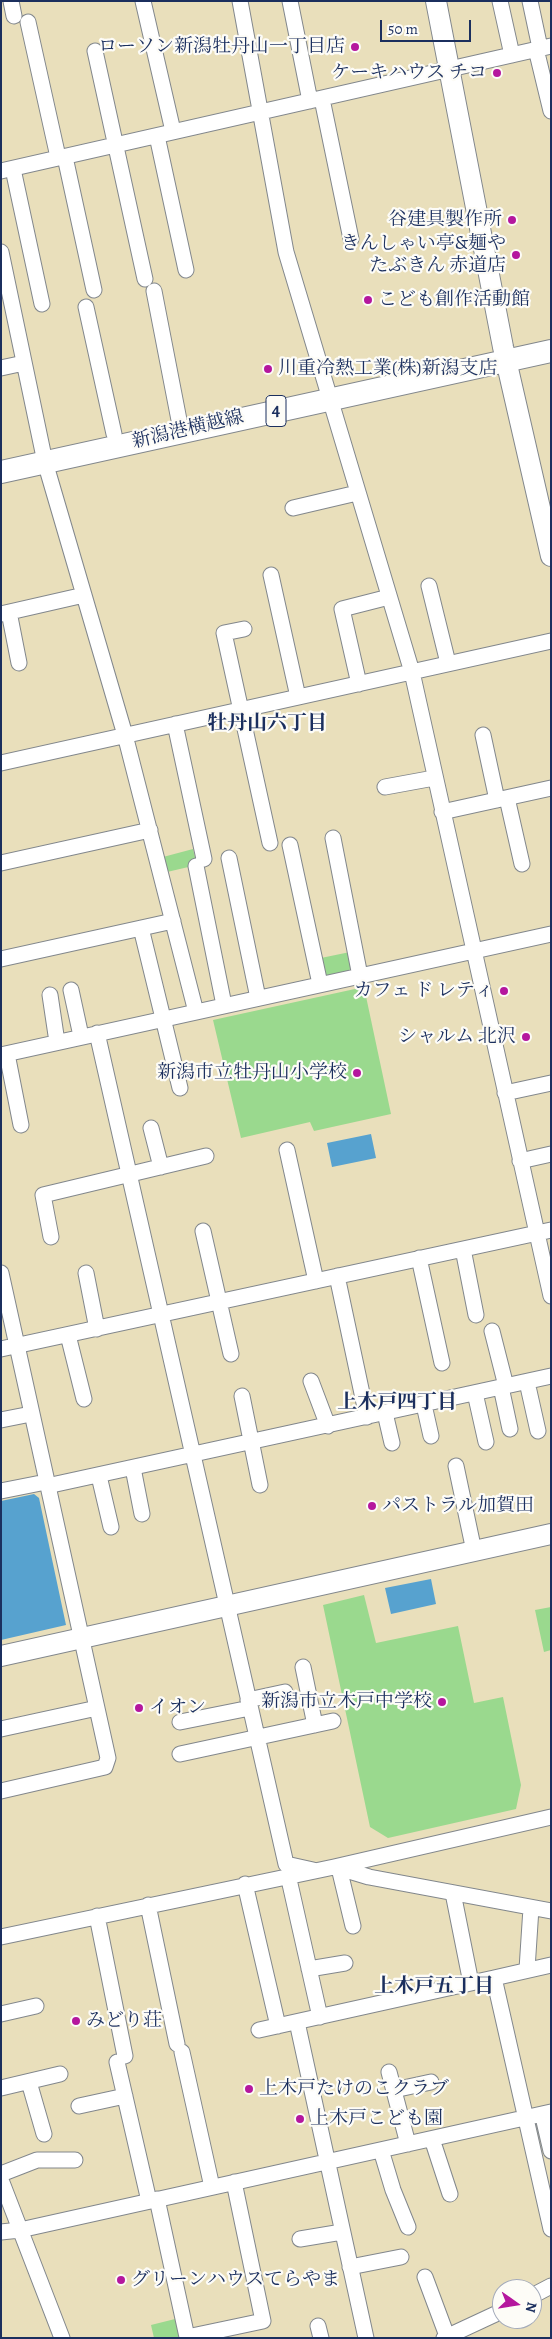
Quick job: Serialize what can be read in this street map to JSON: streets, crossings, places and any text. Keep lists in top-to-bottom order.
{
  "streets": {
    "main road": ["4", "新潟港横越線"]
  },
  "districts": ["牡丹山六丁目", "上木戸四丁目", "上木戸五丁目"],
  "places": [
    "ローソン新潟牡丹山一丁目店",
    "ケーキハウス チコ",
    "谷建具製作所",
    "きんしゃい亭&麺や たぶきん 赤道店",
    "こども創作活動館",
    "川重冷熱工業(株)新潟支店",
    "カフェ ド レティ",
    "シャルム 北沢",
    "新潟市立牡丹山小学校",
    "パストラル加賀田",
    "新潟市立木戸中学校",
    "イオン",
    "みどり荘",
    "上木戸たけのこクラブ",
    "上木戸こども園",
    "グリーンハウスてらやま"
  ],
  "scale_bar": "50 m",
  "north": "right"
}
